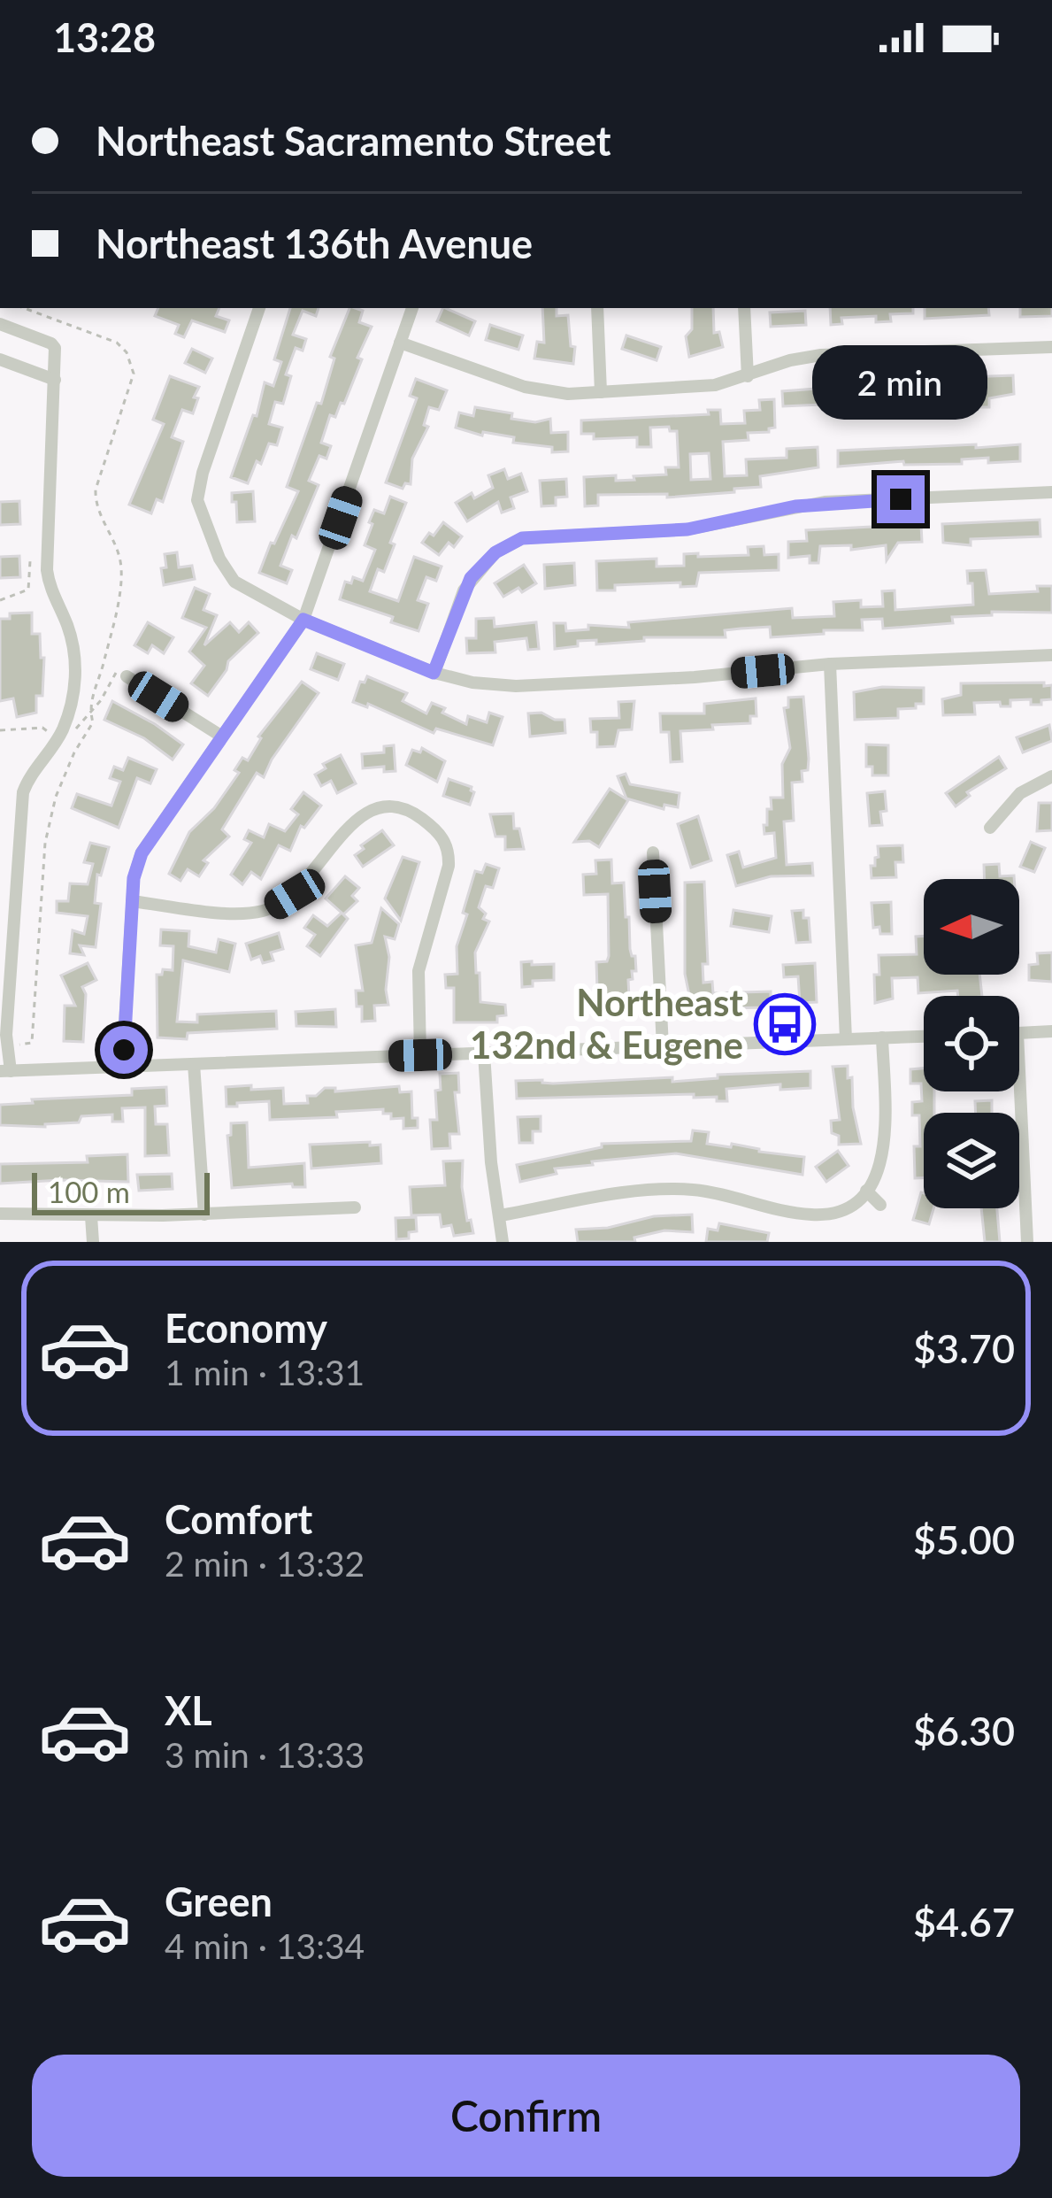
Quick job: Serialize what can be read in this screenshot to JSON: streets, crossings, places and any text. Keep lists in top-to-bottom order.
{
  "places": {
    "bus stop": ["Northeast 132nd & Eugene"]
  },
  "scale_bar": "100 m",
  "north": "left",
  "page": {
    "status": "13:28",
    "banner": ["Northeast Sacramento Street", "Northeast 136th Avenue"],
    "bubble": "2 min",
    "scale": "100 m",
    "list": [
      {
        "name": "Economy",
        "note": "1 min · 13:31",
        "value": "$3.70"
      },
      {
        "name": "Comfort",
        "note": "2 min · 13:32",
        "value": "$5.00"
      },
      {
        "name": "XL",
        "note": "3 min · 13:33",
        "value": "$6.30"
      },
      {
        "name": "Green",
        "note": "4 min · 13:34",
        "value": "$4.67"
      }
    ],
    "buttons": "Confirm"
  }
}
